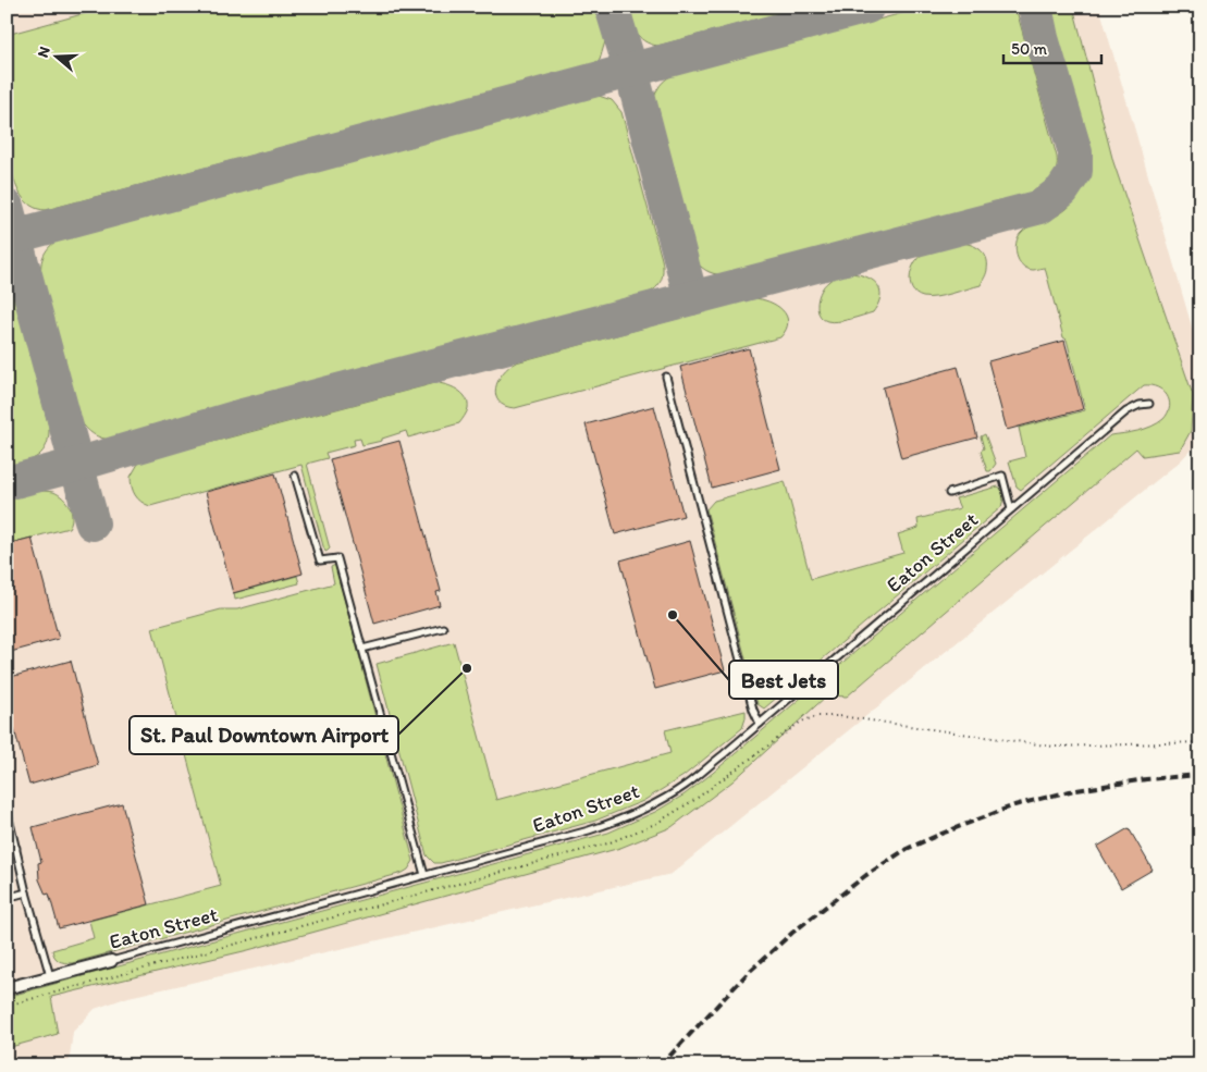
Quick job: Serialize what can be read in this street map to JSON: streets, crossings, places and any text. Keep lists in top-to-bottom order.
{
  "streets": {
    "street": ["Eaton Street"]
  },
  "places": ["Best Jets", "St. Paul Downtown Airport"],
  "scale_bar": "50 m",
  "north": "left"
}
